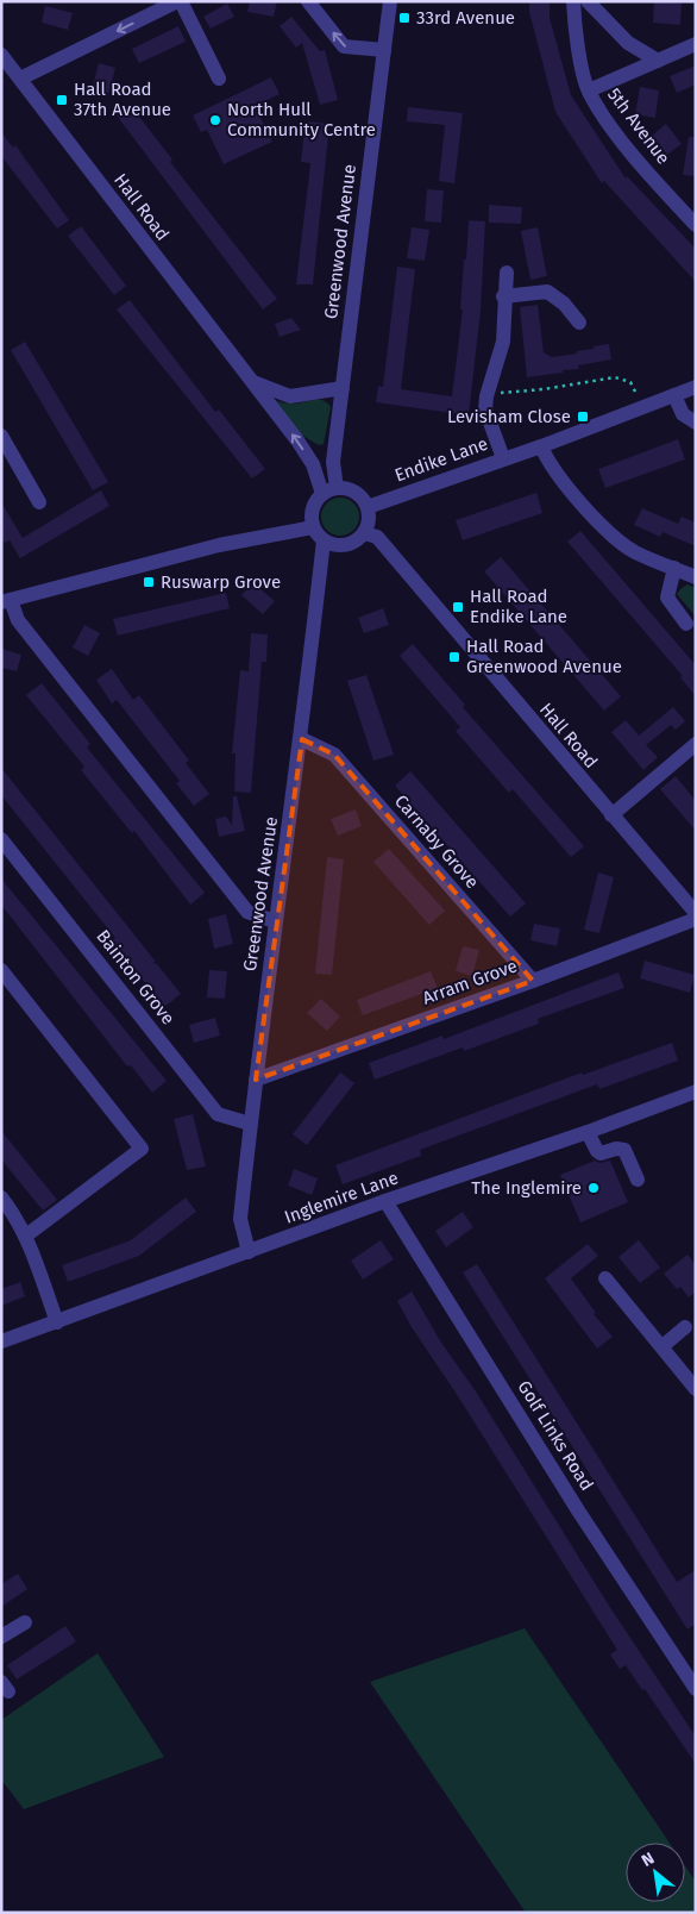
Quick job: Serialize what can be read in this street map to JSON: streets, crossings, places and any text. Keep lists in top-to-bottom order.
{
  "streets": {
    "street": [
      "5th Avenue",
      "Hall Road",
      "Greenwood Avenue",
      "Endike Lane",
      "Carnaby Grove",
      "Bainton Grove",
      "Arram Grove",
      "Inglemire Lane",
      "Golf Links Road"
    ]
  },
  "crossings": [
    ["Hall Road", "Greenwood Avenue"],
    ["Hall Road", "Endike Lane"],
    ["Greenwood Avenue", "Endike Lane"],
    ["Greenwood Avenue", "Carnaby Grove"],
    ["Greenwood Avenue", "Bainton Grove"],
    ["Greenwood Avenue", "Arram Grove"],
    ["Greenwood Avenue", "Inglemire Lane"],
    ["Carnaby Grove", "Arram Grove"],
    ["Inglemire Lane", "Golf Links Road"]
  ],
  "places": {
    "transit": [
      "33rd Avenue",
      "Hall Road 37th Avenue",
      "Levisham Close",
      "Ruswarp Grove",
      "Hall Road Endike Lane",
      "Hall Road Greenwood Avenue"
    ],
    "other": ["North Hull Community Centre", "The Inglemire"]
  },
  "north": "top left"
}
